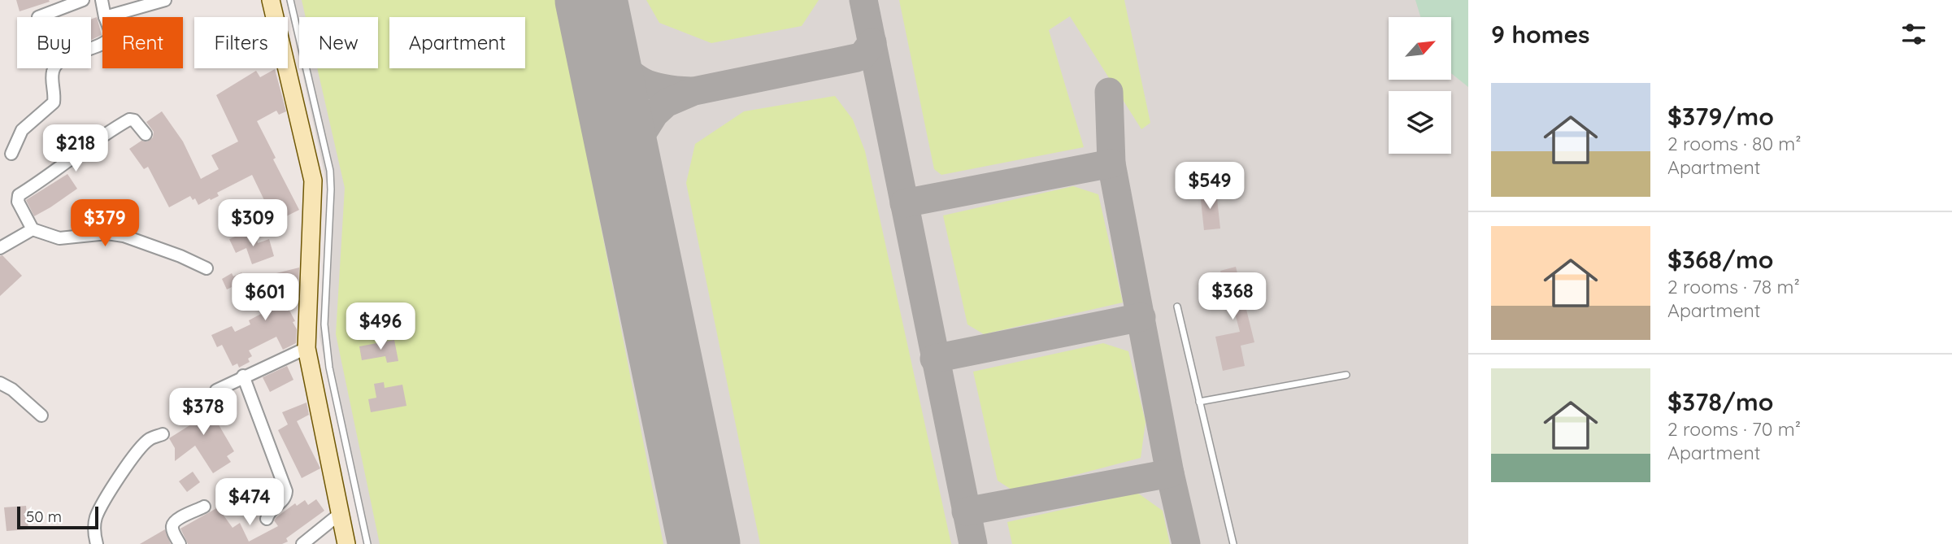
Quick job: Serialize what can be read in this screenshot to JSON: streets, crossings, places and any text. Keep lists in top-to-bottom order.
{
  "scale_bar": "50 m",
  "north": "top right",
  "page": {
    "heading": "9 homes",
    "chip": [
      "Buy",
      "Rent",
      "Filters",
      "New",
      "Apartment"
    ],
    "list": [
      {
        "name": "$379/mo",
        "note": "2 rooms · 80 m² · Apartment"
      },
      {
        "name": "$368/mo",
        "note": "2 rooms · 78 m² · Apartment"
      },
      {
        "name": "$378/mo",
        "note": "2 rooms · 70 m² · Apartment"
      }
    ],
    "price": [
      "$218",
      "$549",
      "$379",
      "$309",
      "$368",
      "$601",
      "$496",
      "$378",
      "$474"
    ],
    "scale": "50 m"
  }
}
